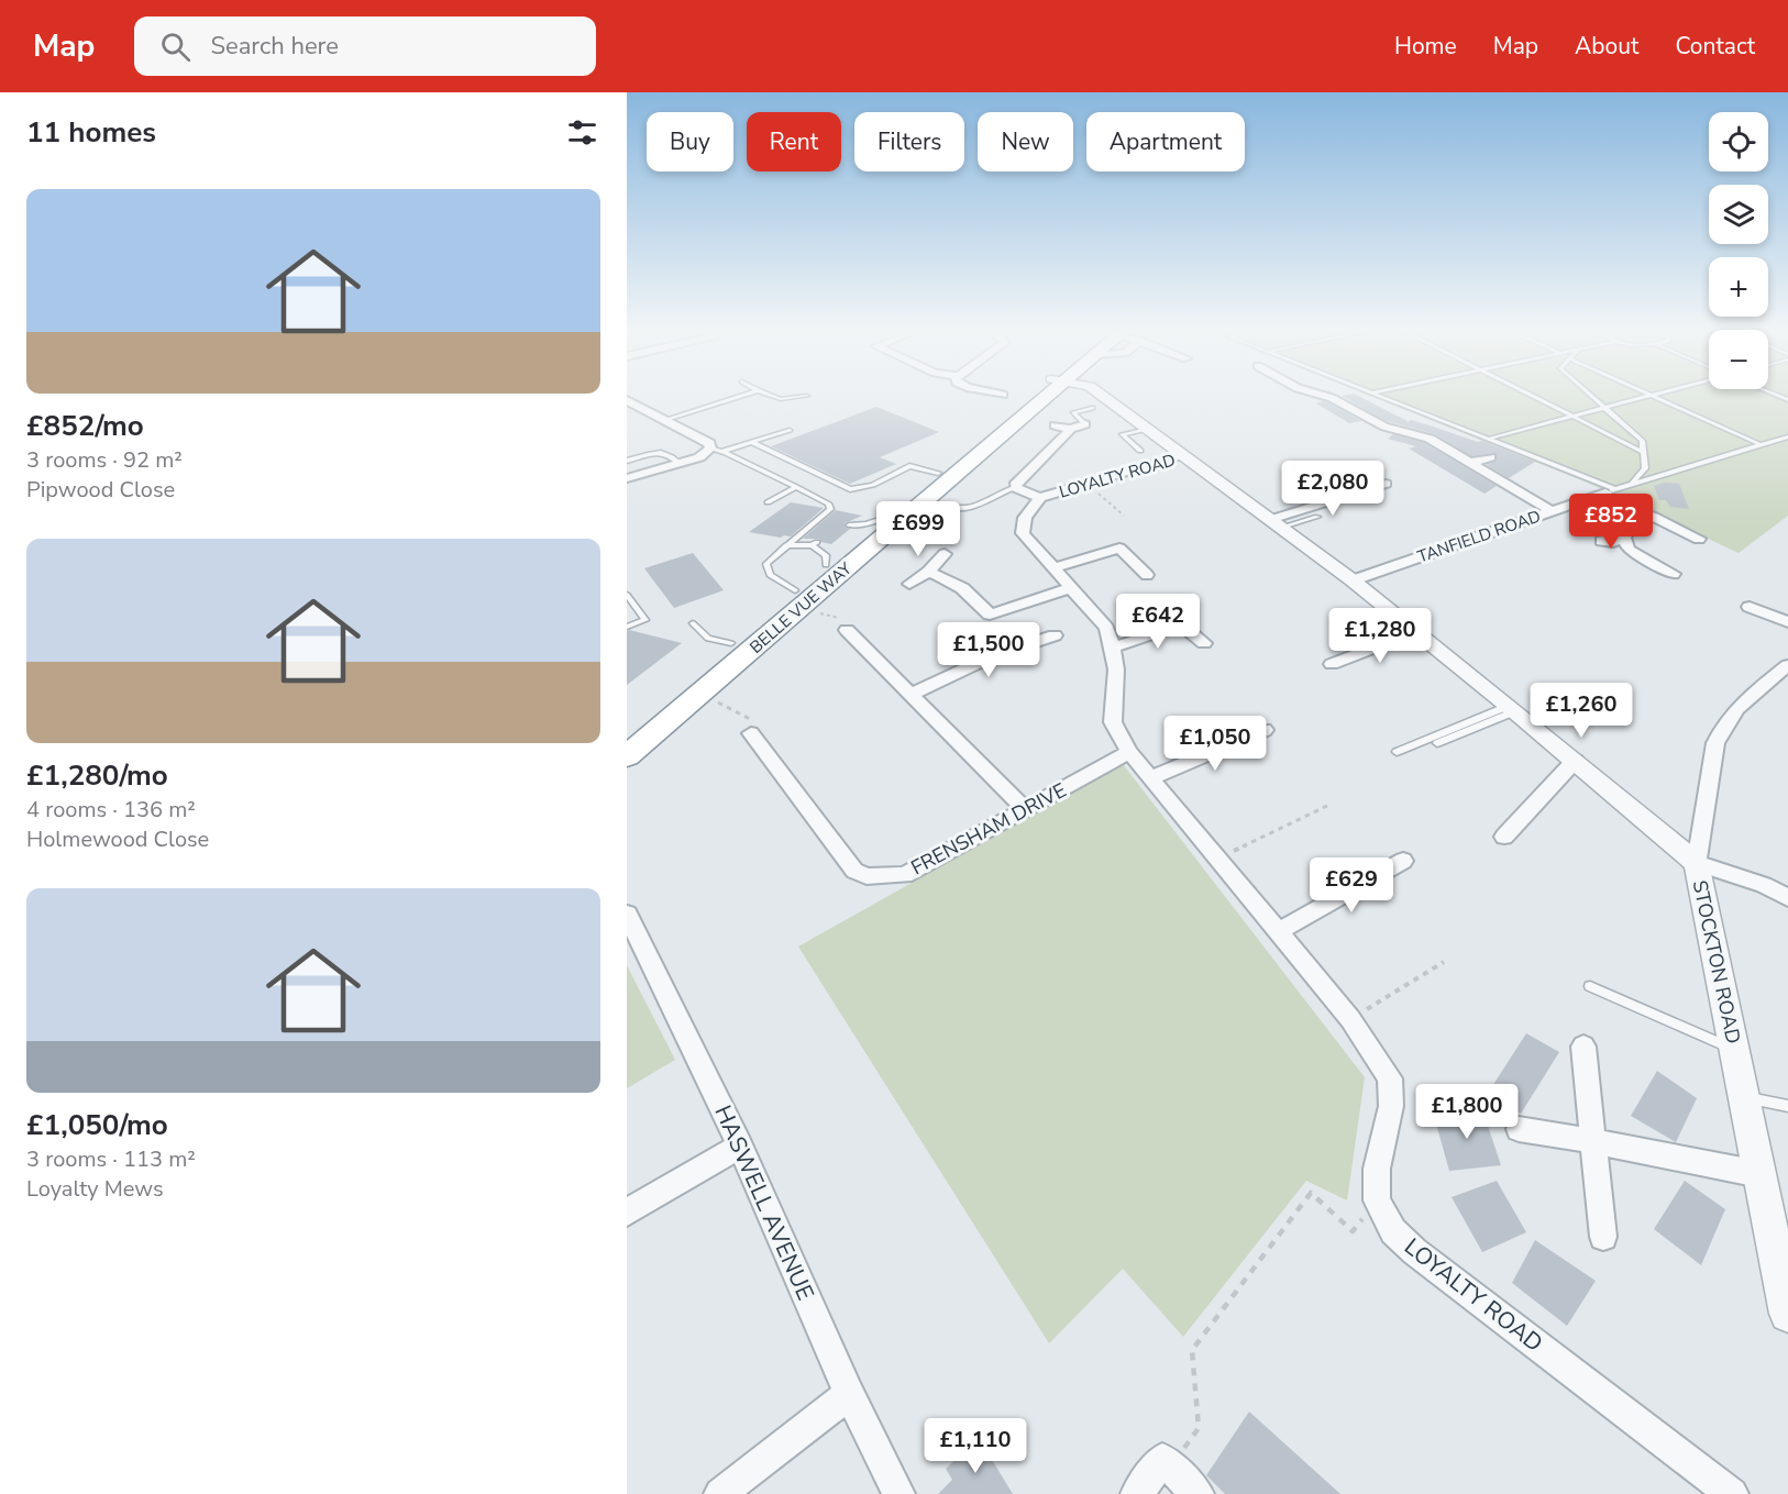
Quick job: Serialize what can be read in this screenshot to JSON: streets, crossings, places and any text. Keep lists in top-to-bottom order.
{
  "streets": {
    "highway": ["BELLE VUE WAY"],
    "street": [
      "LOYALTY ROAD",
      "TANFIELD ROAD",
      "FRENSHAM DRIVE",
      "STOCKTON ROAD",
      "HASWELL AVENUE"
    ]
  },
  "crossings": [
    ["LOYALTY ROAD", "FRENSHAM DRIVE"],
    ["LOYALTY ROAD", "STOCKTON ROAD"],
    ["TANFIELD ROAD", "STOCKTON ROAD"]
  ],
  "page": {
    "header": "Map",
    "search": "Search here",
    "nav": [
      "Home",
      "Map",
      "About",
      "Contact"
    ],
    "heading": "11 homes",
    "map_buttons": ["+", "−"],
    "chip": [
      "Buy",
      "Rent",
      "Filters",
      "New",
      "Apartment"
    ],
    "list": [
      {
        "name": "£852/mo",
        "note": "3 rooms · 92 m² · Pipwood Close"
      },
      {
        "name": "£1,280/mo",
        "note": "4 rooms · 136 m² · Holmewood Close"
      },
      {
        "name": "£1,050/mo",
        "note": "3 rooms · 113 m² · Loyalty Mews"
      }
    ],
    "price": [
      "£2,080",
      "£852",
      "£699",
      "£642",
      "£1,280",
      "£1,500",
      "£1,260",
      "£1,050",
      "£629",
      "£1,800",
      "£1,110"
    ]
  }
}
